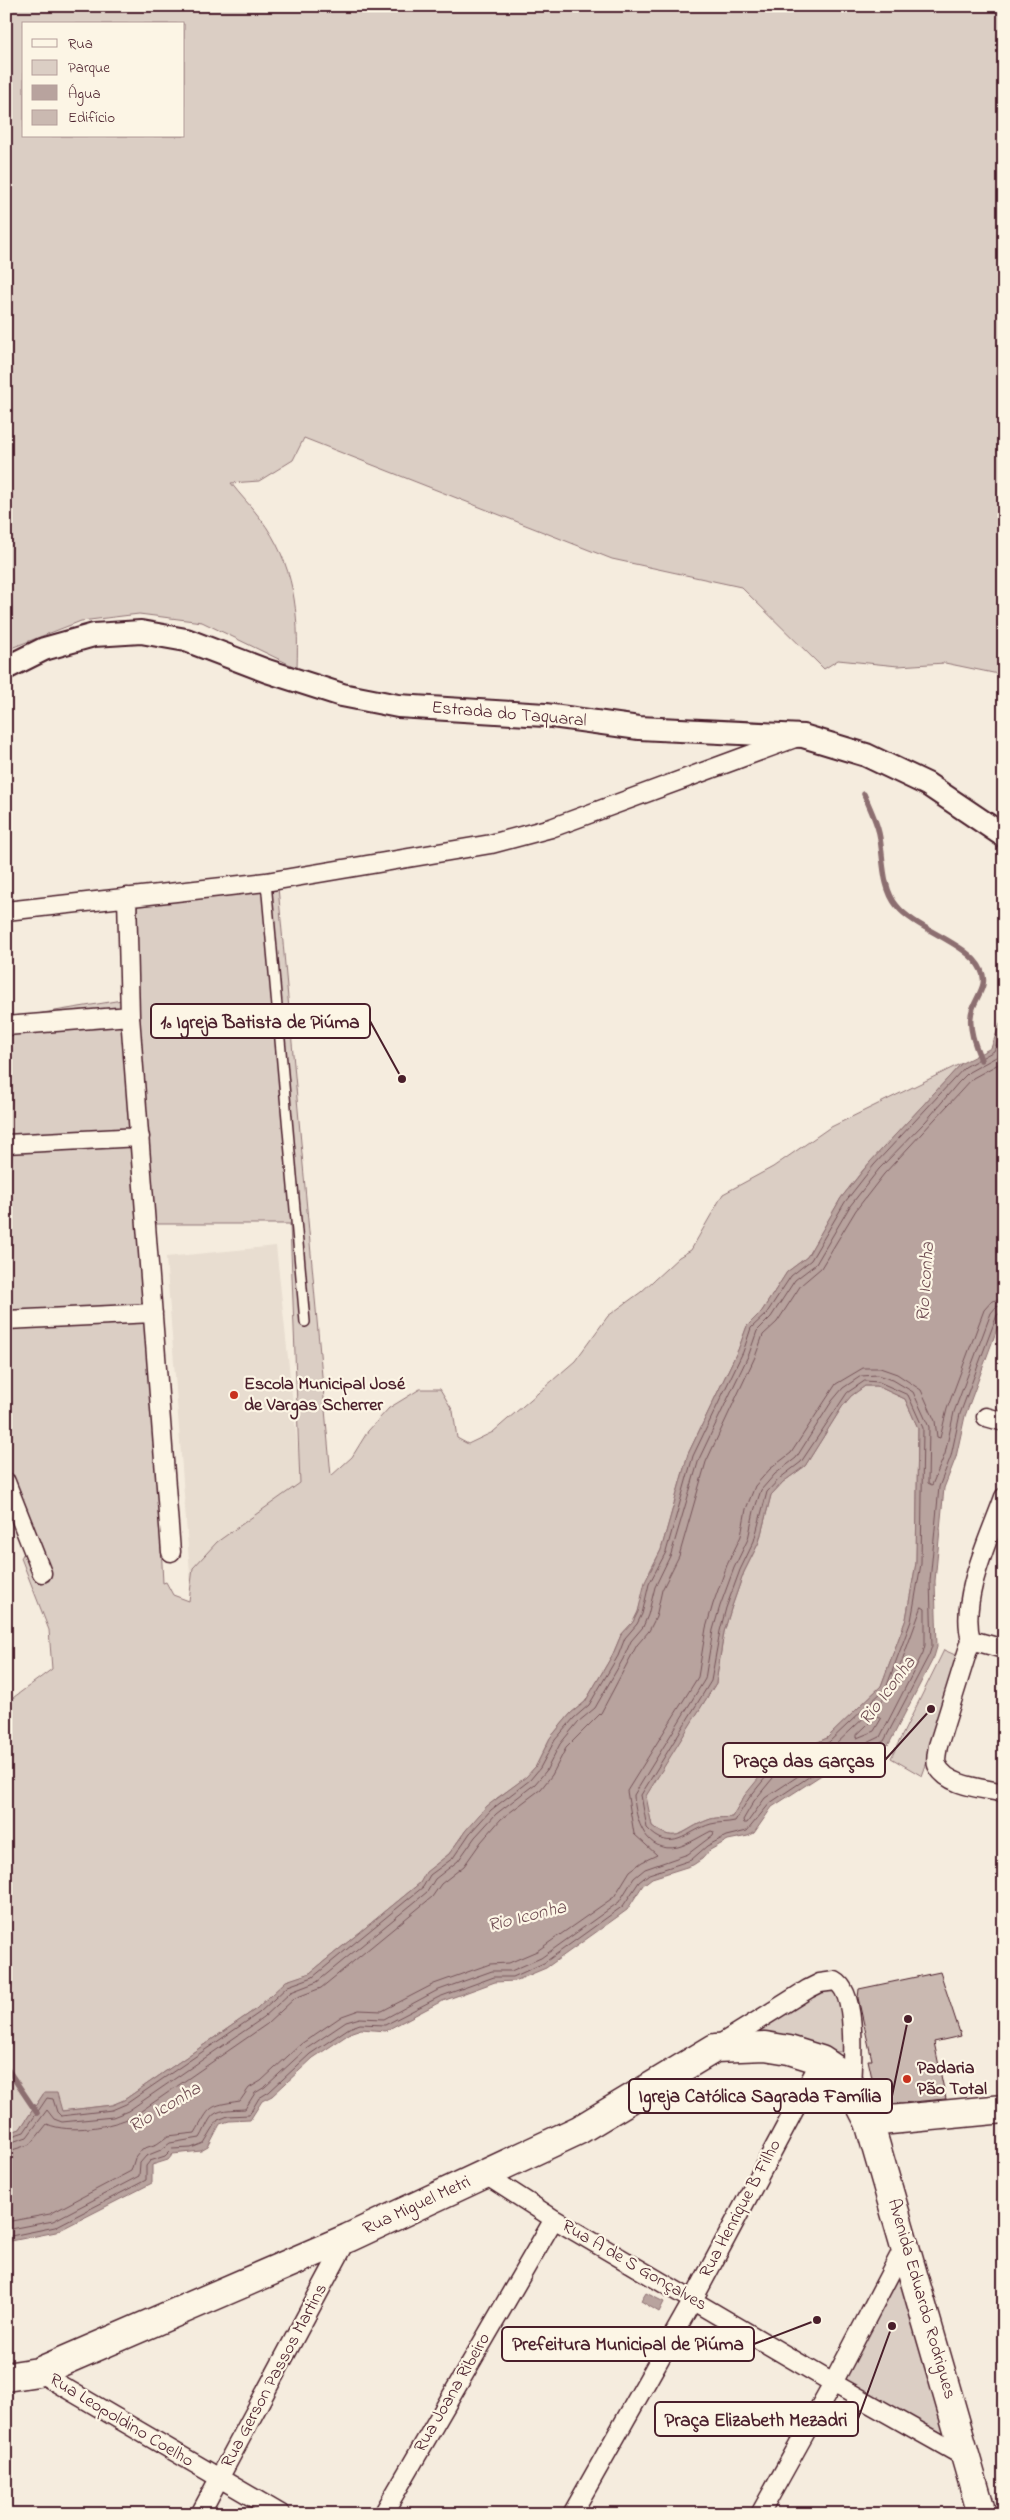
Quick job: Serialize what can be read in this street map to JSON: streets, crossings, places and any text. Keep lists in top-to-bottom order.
{
  "streets": {
    "main road": ["Rua Miguel Metri", "Avenida Eduardo Rodrigues"],
    "street": [
      "Estrada do Taquaral",
      "Rua Henrique B Filho",
      "Rua A de S Gonçalves",
      "Rua Gerson Passos Martins",
      "Rua Joana Ribeiro",
      "Rua Leopoldino Coelho"
    ]
  },
  "crossings": [
    ["Rua Miguel Metri", "Rua Henrique B Filho"],
    ["Rua Miguel Metri", "Rua A de S Gonçalves"],
    ["Rua Miguel Metri", "Avenida Eduardo Rodrigues"],
    ["Rua Miguel Metri", "Rua Gerson Passos Martins"],
    ["Rua Miguel Metri", "Rua Leopoldino Coelho"],
    ["Rua Henrique B Filho", "Rua A de S Gonçalves"],
    ["Rua Henrique B Filho", "Avenida Eduardo Rodrigues"],
    ["Rua A de S Gonçalves", "Avenida Eduardo Rodrigues"],
    ["Rua A de S Gonçalves", "Rua Joana Ribeiro"],
    ["Rua Gerson Passos Martins", "Rua Leopoldino Coelho"]
  ],
  "water": ["Rio Iconha"],
  "places": [
    "1ª Igreja Batista de Piúma",
    "Escola Municipal José de Vargas Scherrer",
    "Praça das Garças",
    "Igreja Católica Sagrada Família",
    "Padaria Pão Total",
    "Prefeitura Municipal de Piúma",
    "Praça Elizabeth Mezadri"
  ],
  "legend": [
    "Rua",
    "Parque",
    "Água",
    "Edifício"
  ]
}
